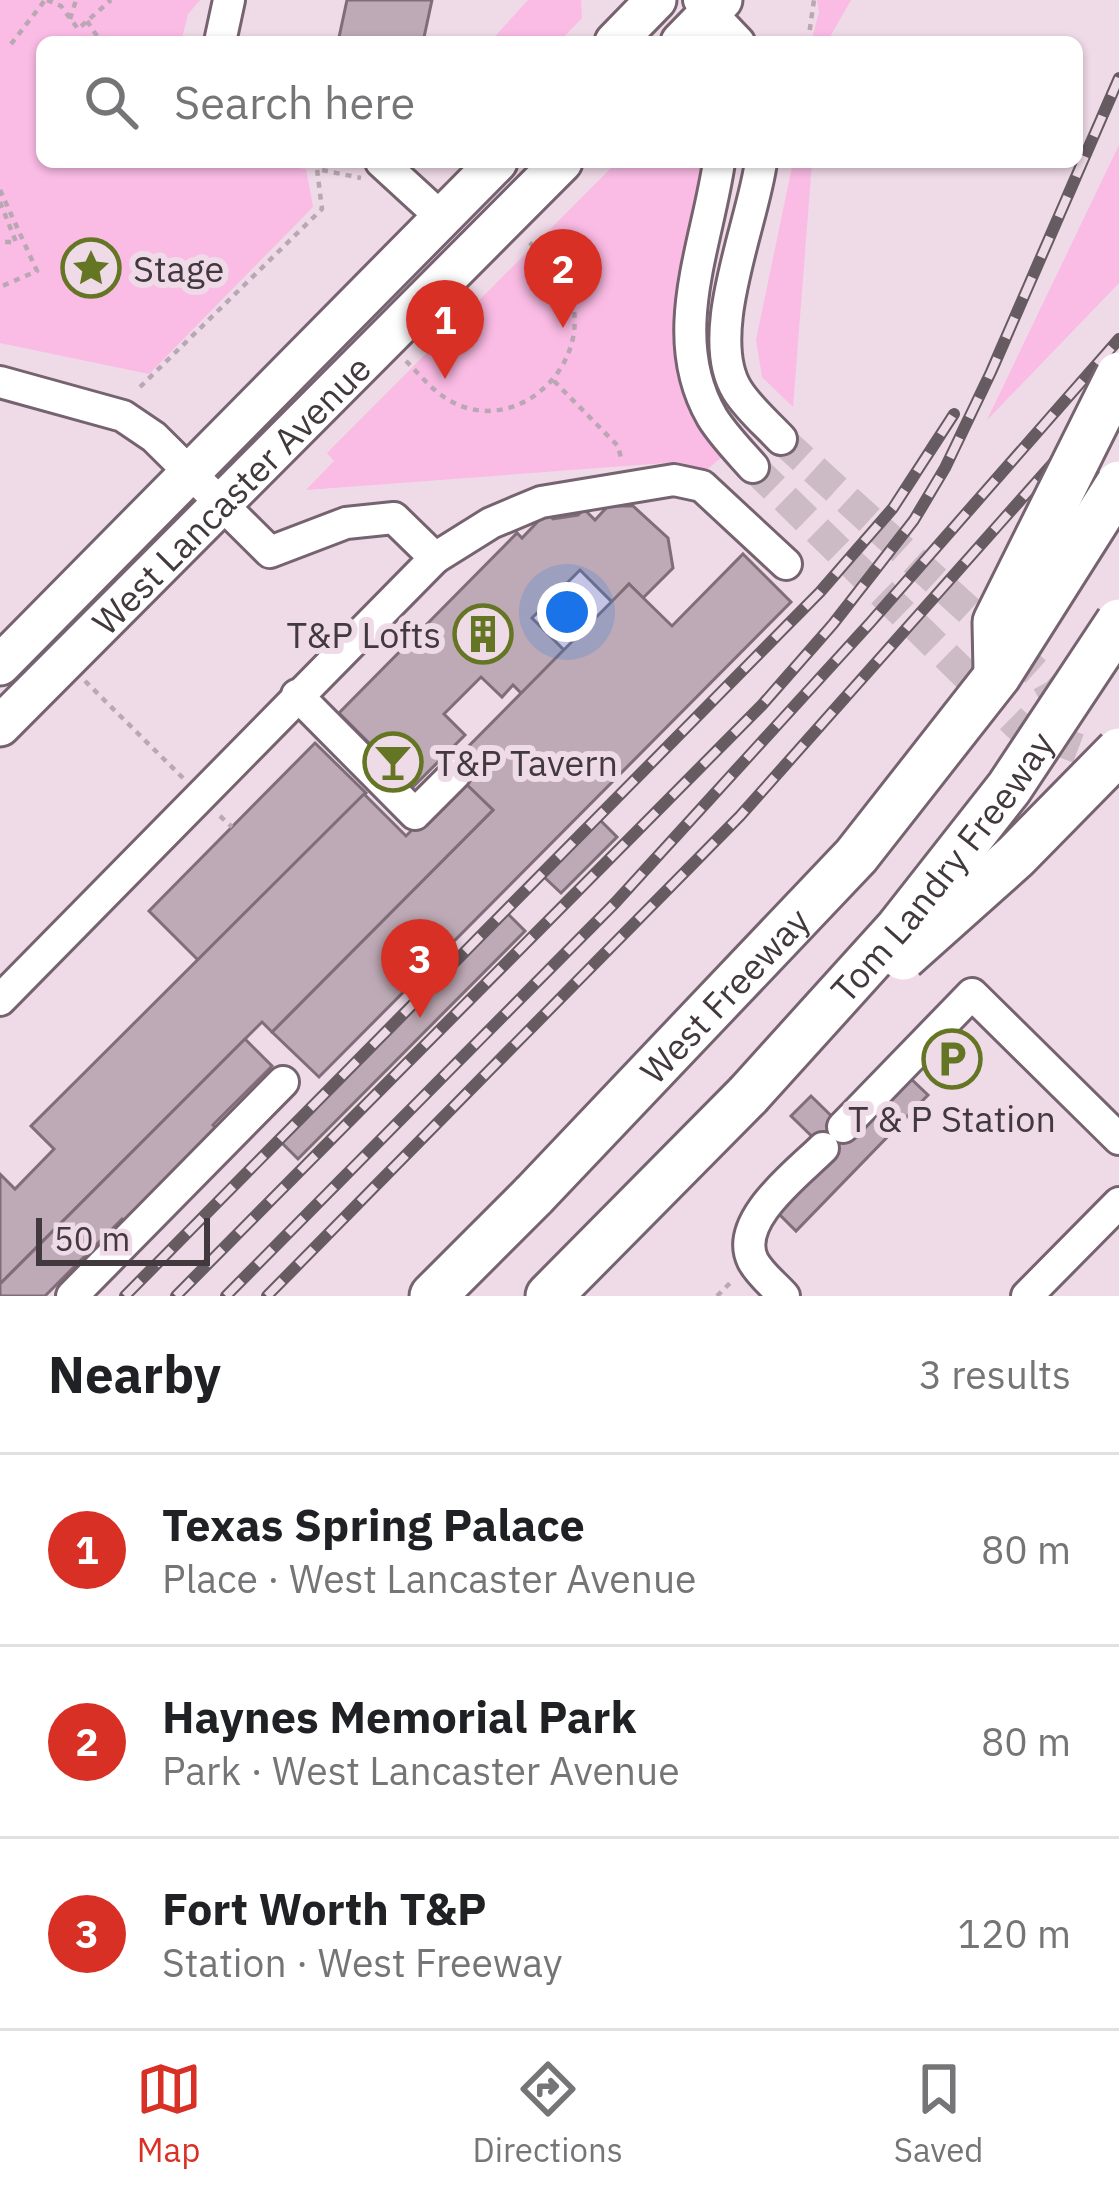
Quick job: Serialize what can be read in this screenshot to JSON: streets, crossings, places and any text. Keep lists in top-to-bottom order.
{
  "streets": {
    "highway": ["Tom Landry Freeway", "West Freeway"],
    "main road": ["West Lancaster Avenue"]
  },
  "crossings": [
    ["Tom Landry Freeway", "West Freeway"]
  ],
  "places": {
    "place": ["Stage"],
    "building": ["T&P Lofts"],
    "bar": ["T&P Tavern"],
    "parking": ["T & P Station"]
  },
  "scale_bar": "50 m",
  "page": {
    "search": "Search here",
    "pins": ["2", "1", "3"],
    "scale": "50 m",
    "heading": ["Nearby", "3 results"],
    "list": [
      {
        "mark": "1",
        "name": "Texas Spring Palace",
        "note": "Place · West Lancaster Avenue",
        "value": "80 m"
      },
      {
        "mark": "2",
        "name": "Haynes Memorial Park",
        "note": "Park · West Lancaster Avenue",
        "value": "80 m"
      },
      {
        "mark": "3",
        "name": "Fort Worth T&P",
        "note": "Station · West Freeway",
        "value": "120 m"
      }
    ],
    "nav": ["Map", "Directions", "Saved"]
  }
}
